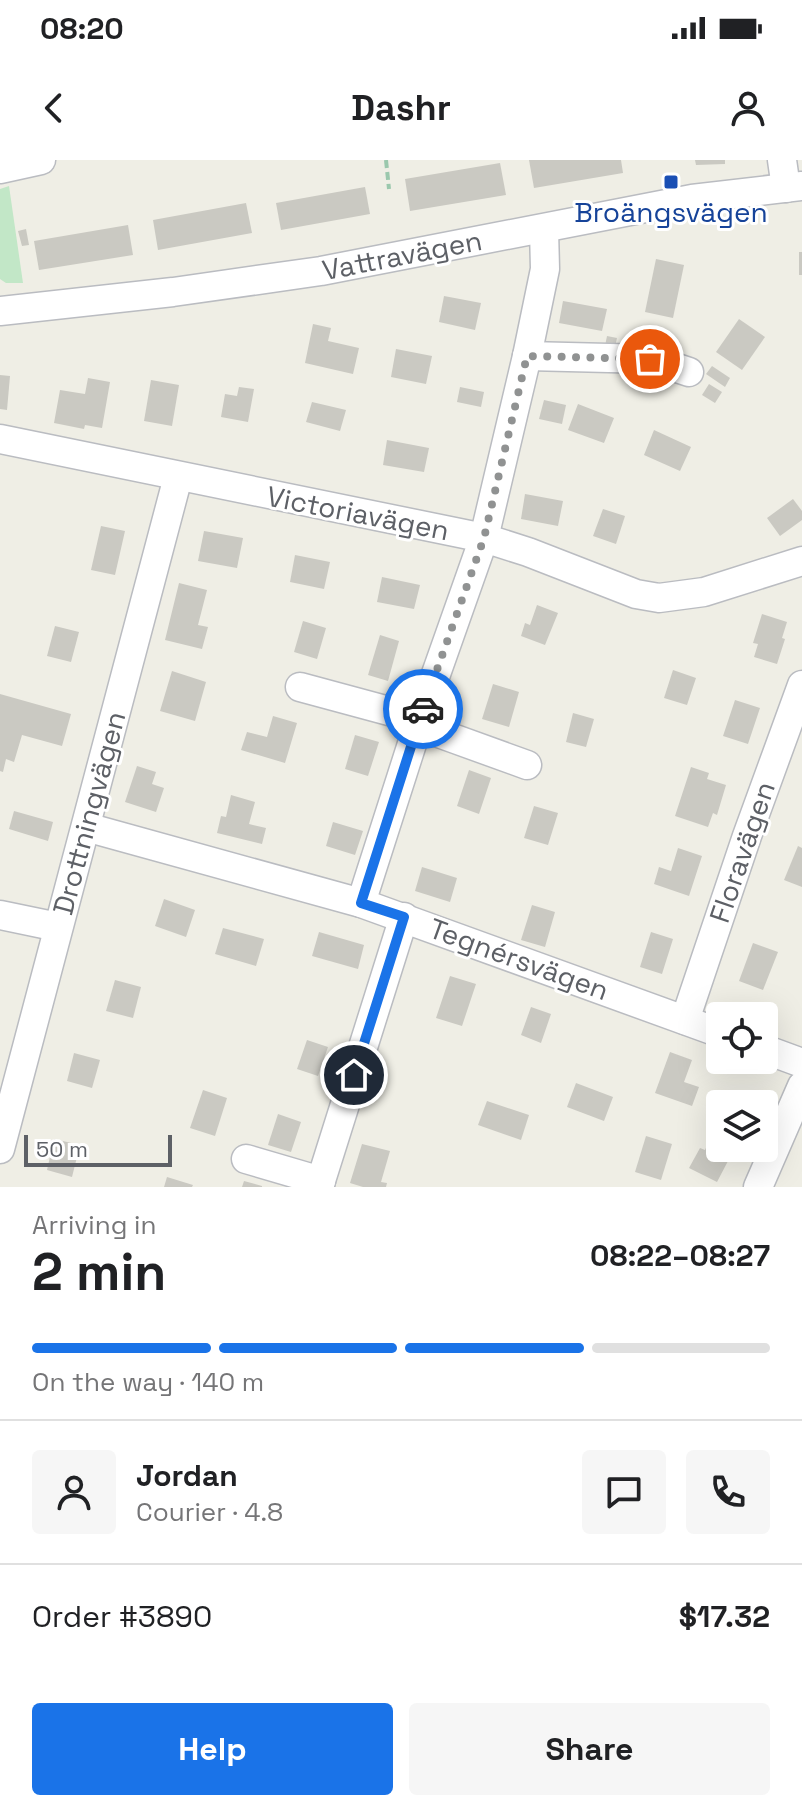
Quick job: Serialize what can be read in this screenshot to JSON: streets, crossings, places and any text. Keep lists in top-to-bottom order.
{
  "streets": {
    "street": [
      "Vattravägen",
      "Victoriavägen",
      "Drottningvägen",
      "Floravägen",
      "Tegnérsvägen"
    ]
  },
  "crossings": [
    ["Victoriavägen", "Drottningvägen"],
    ["Drottningvägen", "Tegnérsvägen"],
    ["Floravägen", "Tegnérsvägen"]
  ],
  "places": {
    "transit": ["Broängsvägen"]
  },
  "scale_bar": "50 m",
  "page": {
    "status": "08:20",
    "header": "Dashr",
    "scale": "50 m",
    "heading": ["2 min", "Arriving in", "08:22–08:27"],
    "panel": [
      "Jordan",
      "Courier · 4.8",
      "Order #3890",
      "$17.32"
    ],
    "bar": "On the way · 140 m",
    "buttons": ["Help", "Share"]
  }
}
